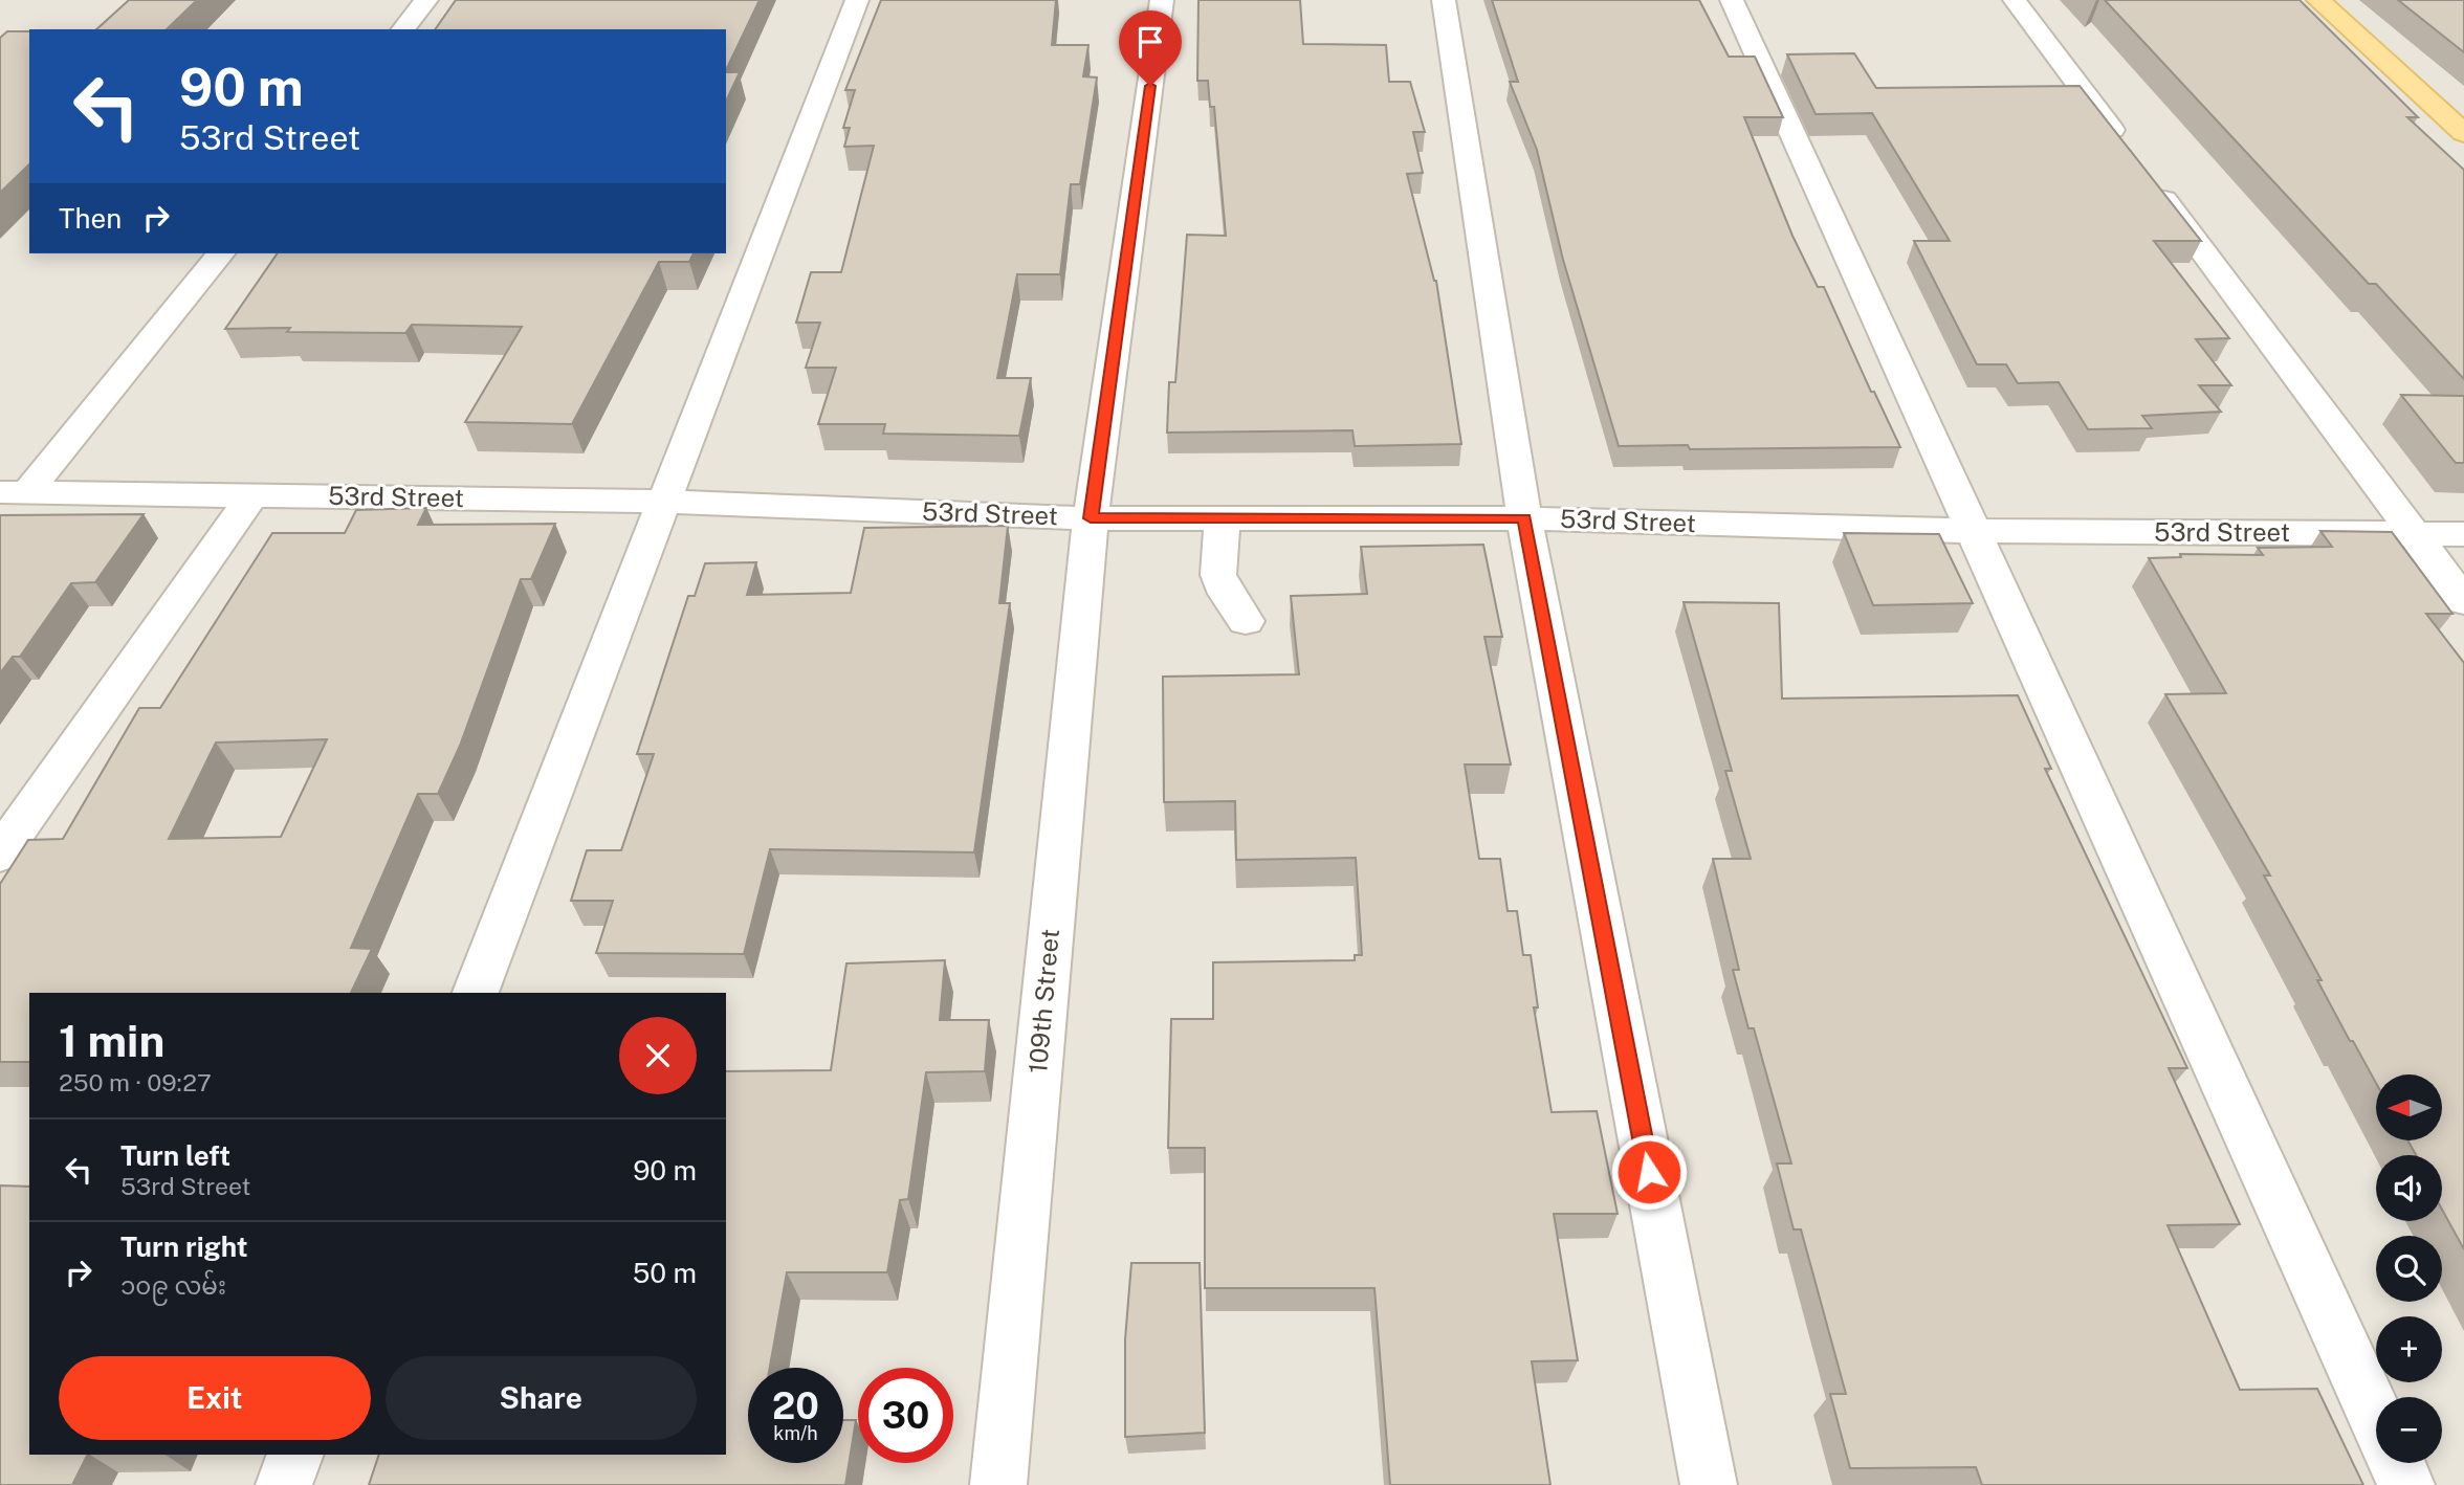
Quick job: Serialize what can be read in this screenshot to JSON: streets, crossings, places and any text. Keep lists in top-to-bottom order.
{
  "streets": {
    "street": ["53rd Street", "109th Street"]
  },
  "crossings": [
    ["53rd Street", "109th Street"]
  ],
  "north": "left",
  "page": {
    "turn": ["90 m", "53rd Street"],
    "then": "Then",
    "heading": ["1 min", "250 m · 09:27"],
    "map_buttons": ["+", "−"],
    "list": [
      {
        "name": "Turn left",
        "note": "53rd Street",
        "value": "90 m"
      },
      {
        "name": "Turn right",
        "note": "၁၀၉ လမ်း",
        "value": "50 m"
      }
    ],
    "buttons": ["Exit", "Share"],
    "speed": "20 km/h",
    "limit": "30"
  }
}
